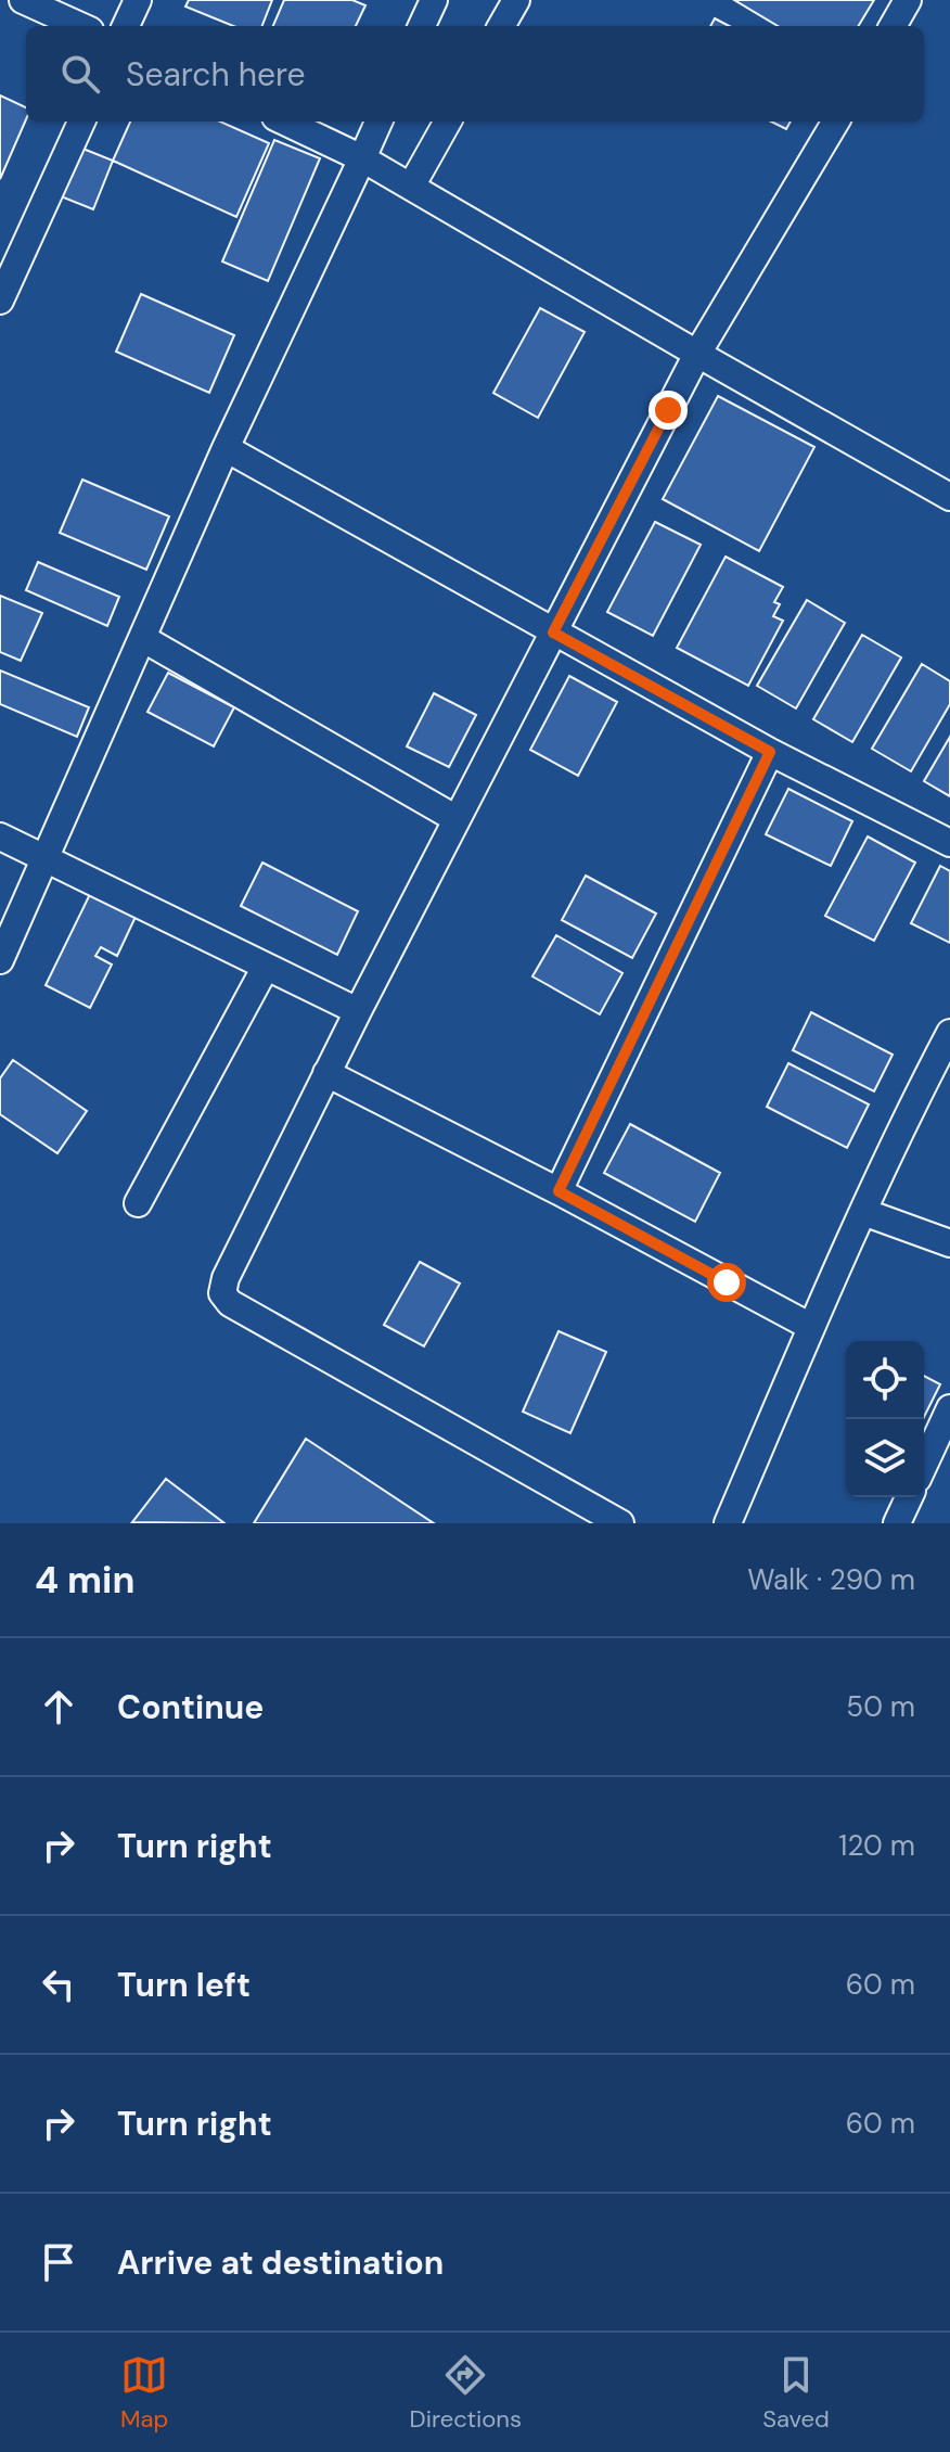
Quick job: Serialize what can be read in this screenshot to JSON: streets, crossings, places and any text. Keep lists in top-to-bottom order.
{
  "page": {
    "search": "Search here",
    "heading": ["4 min", "Walk · 290 m"],
    "list": [
      ["Continue", "50 m"],
      ["Turn right", "120 m"],
      ["Turn left", "60 m"],
      ["Turn right", "60 m"],
      "Arrive at destination"
    ],
    "nav": ["Map", "Directions", "Saved"]
  }
}
